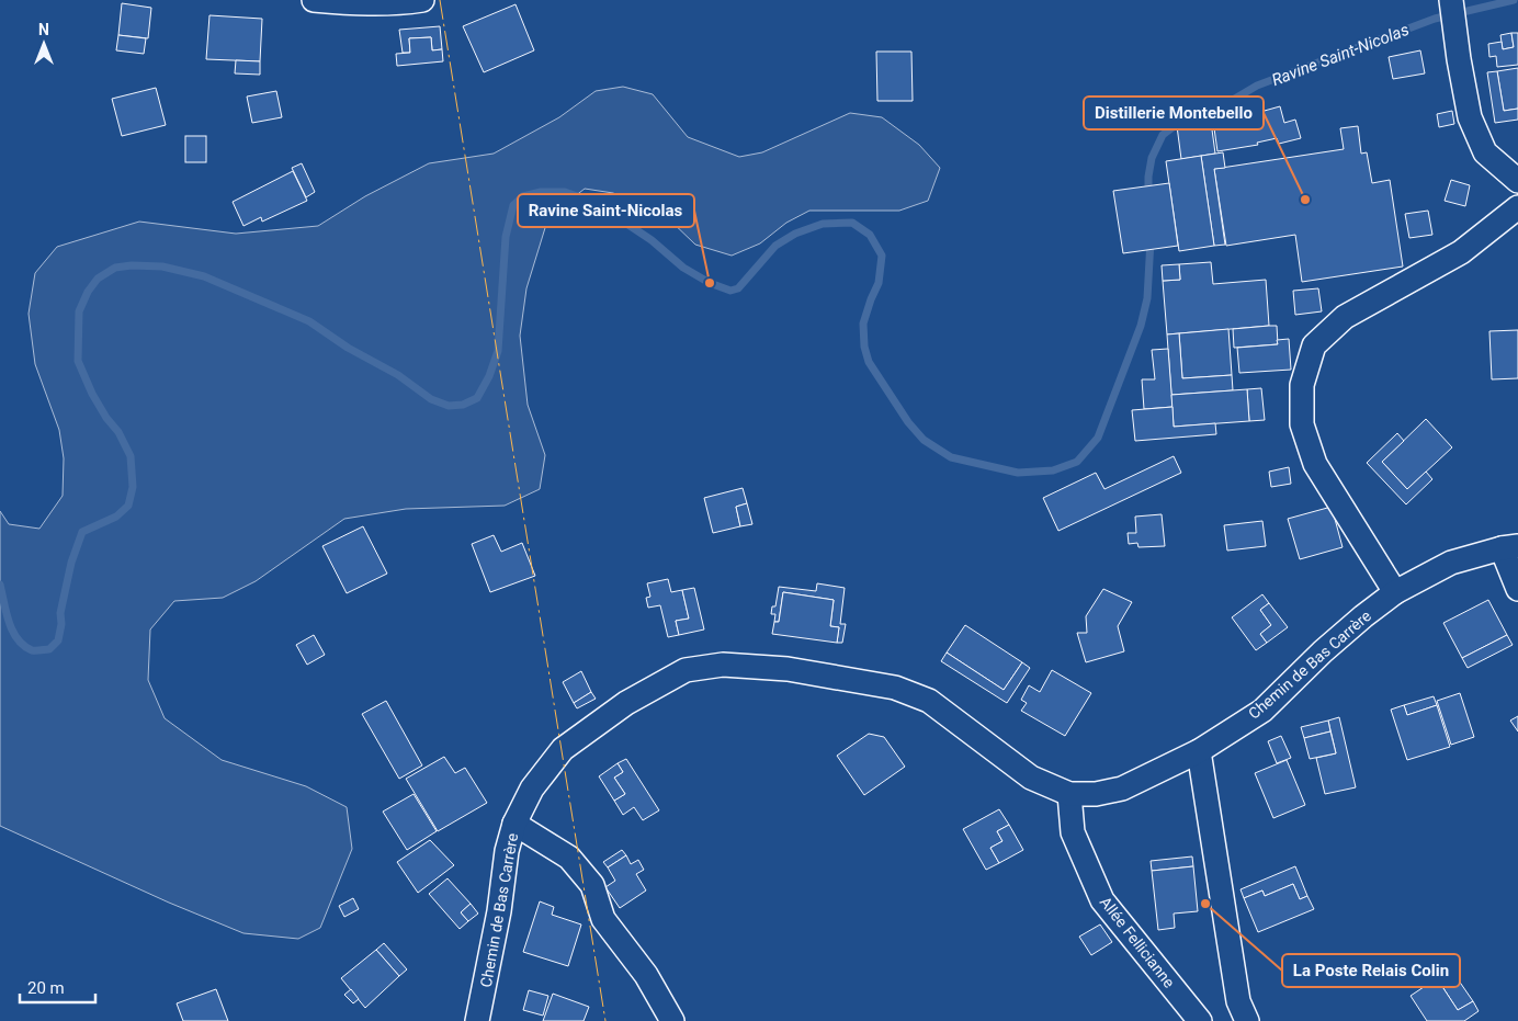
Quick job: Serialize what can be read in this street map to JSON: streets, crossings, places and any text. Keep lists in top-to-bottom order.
{
  "streets": {
    "street": ["Chemin de Bas Carrère", "Allée Fellicianne"]
  },
  "crossings": [
    ["Chemin de Bas Carrère", "Allée Fellicianne"]
  ],
  "water": ["Ravine Saint-Nicolas"],
  "places": ["Distillerie Montebello", "Ravine Saint-Nicolas", "La Poste Relais Colin"],
  "scale_bar": "20 m",
  "north": "top"
}
